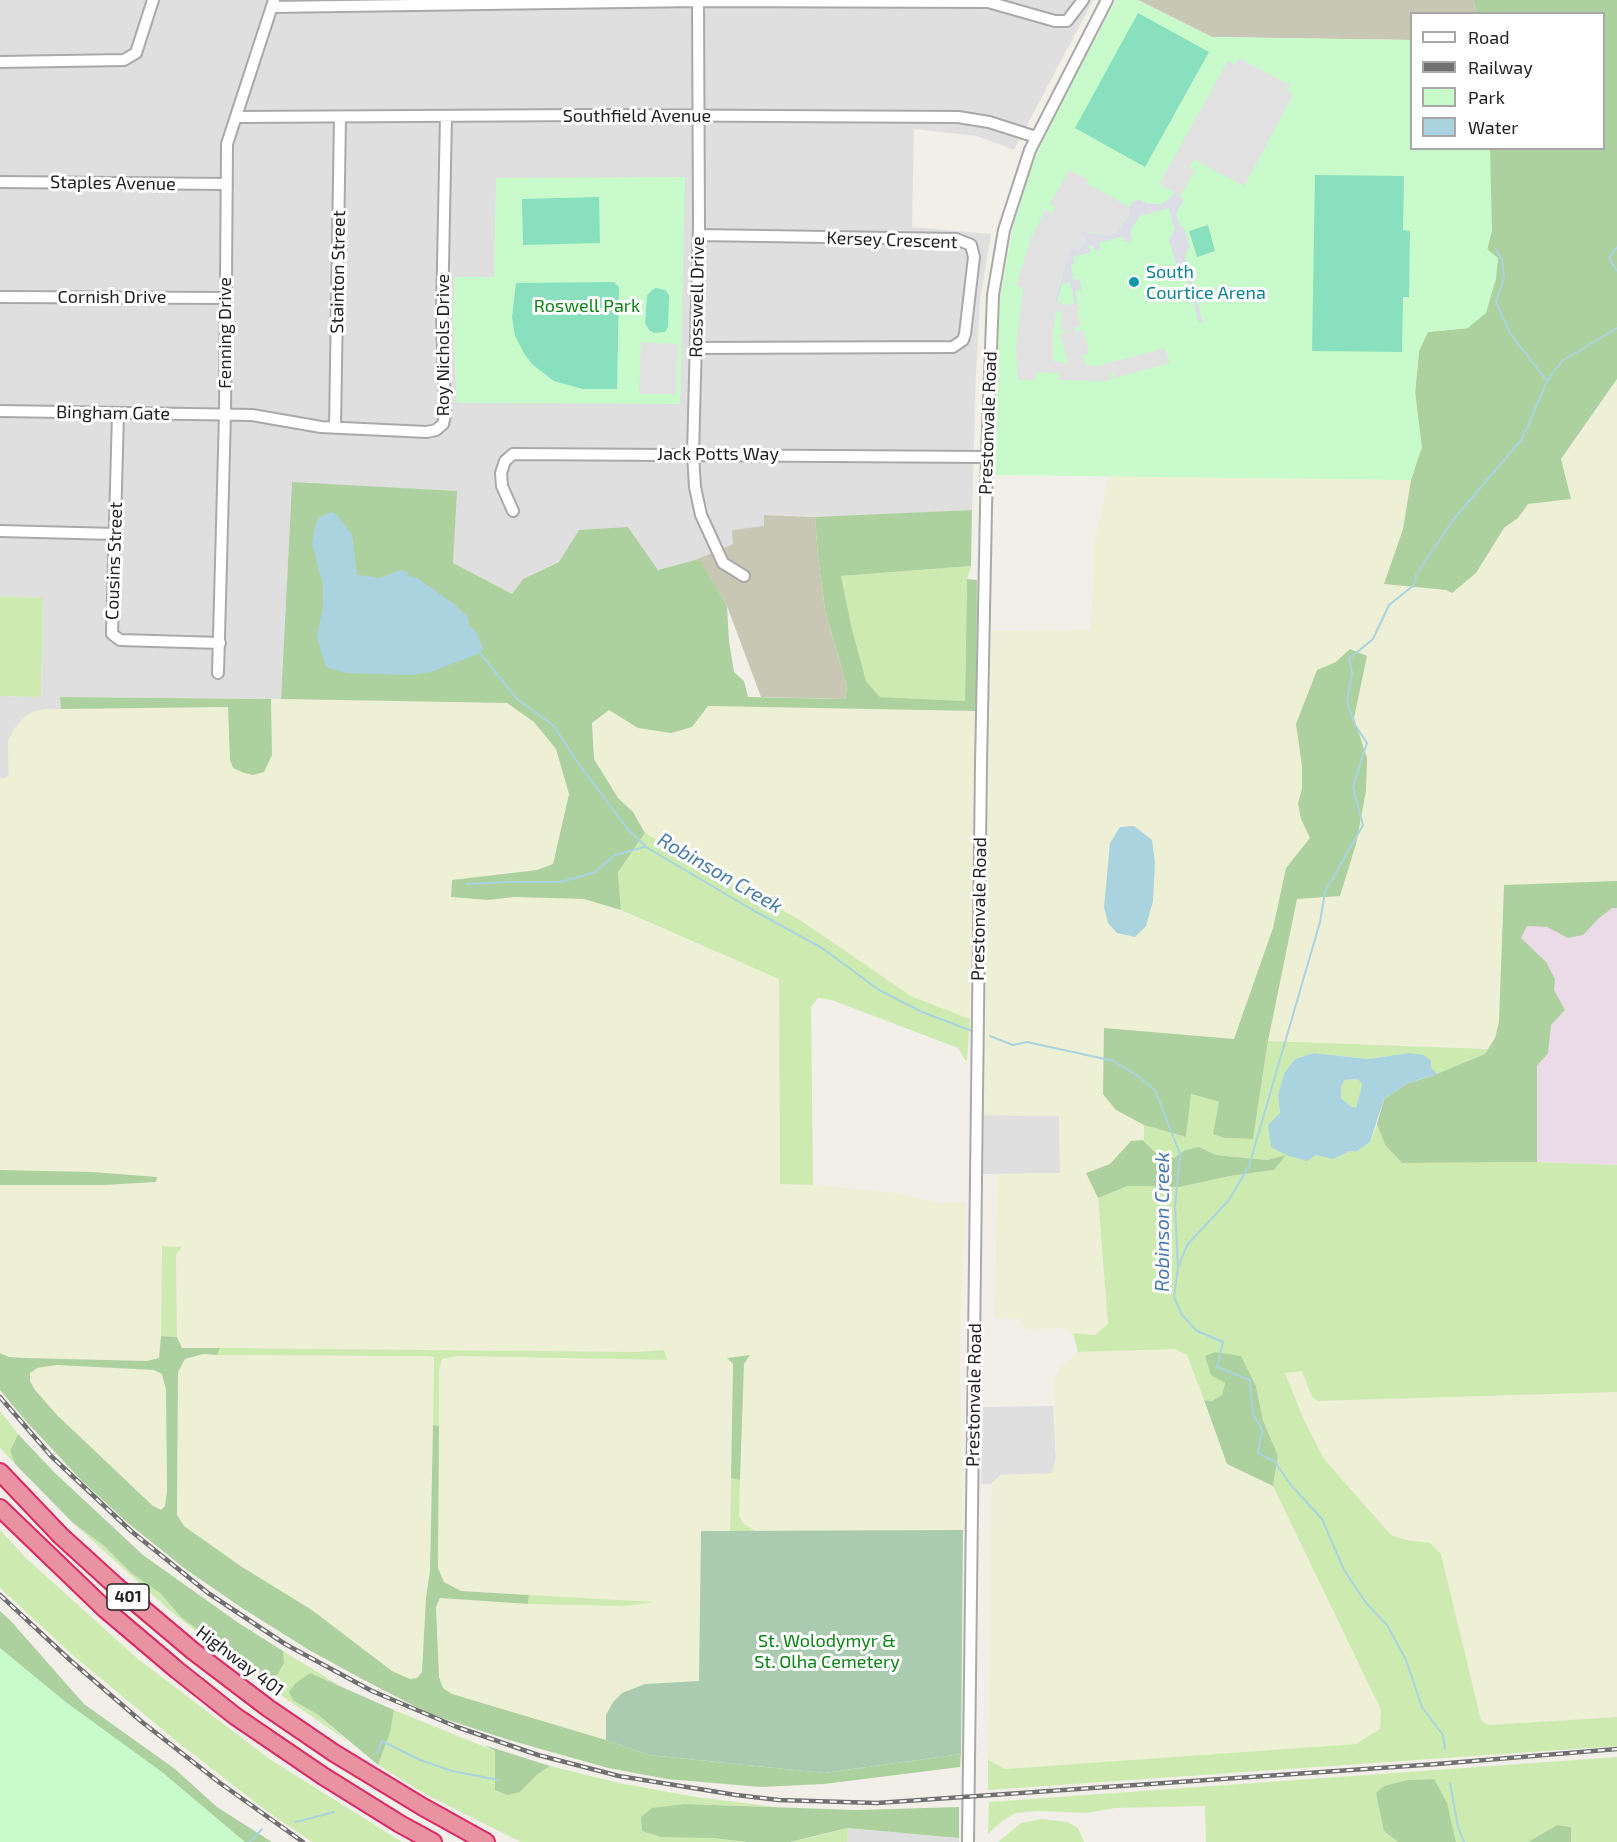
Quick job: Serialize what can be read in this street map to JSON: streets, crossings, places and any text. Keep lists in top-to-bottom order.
{
  "streets": {
    "highway": ["401", "Highway 401"],
    "street": [
      "Southfield Avenue",
      "Staples Avenue",
      "Kersey Crescent",
      "Stainton Street",
      "Cornish Drive",
      "Rosswell Drive",
      "Fenning Drive",
      "Roy Nichols Drive",
      "Bingham Gate",
      "Prestonvale Road",
      "Jack Potts Way",
      "Cousins Street"
    ]
  },
  "crossings": [
    ["Southfield Avenue", "Stainton Street"],
    ["Southfield Avenue", "Rosswell Drive"],
    ["Southfield Avenue", "Fenning Drive"],
    ["Southfield Avenue", "Roy Nichols Drive"],
    ["Southfield Avenue", "Prestonvale Road"],
    ["Staples Avenue", "Fenning Drive"],
    ["Kersey Crescent", "Rosswell Drive"],
    ["Stainton Street", "Roy Nichols Drive"],
    ["Cornish Drive", "Fenning Drive"],
    ["Rosswell Drive", "Jack Potts Way"],
    ["Fenning Drive", "Roy Nichols Drive"],
    ["Fenning Drive", "Bingham Gate"],
    ["Fenning Drive", "Cousins Street"],
    ["Roy Nichols Drive", "Bingham Gate"],
    ["Bingham Gate", "Cousins Street"],
    ["Prestonvale Road", "Jack Potts Way"]
  ],
  "water": ["Robinson Creek"],
  "parks": ["Roswell Park", "St. Wolodymyr & St. Olha Cemetery"],
  "places": ["South Courtice Arena"],
  "legend": [
    "Road",
    "Railway",
    "Park",
    "Water"
  ]
}
